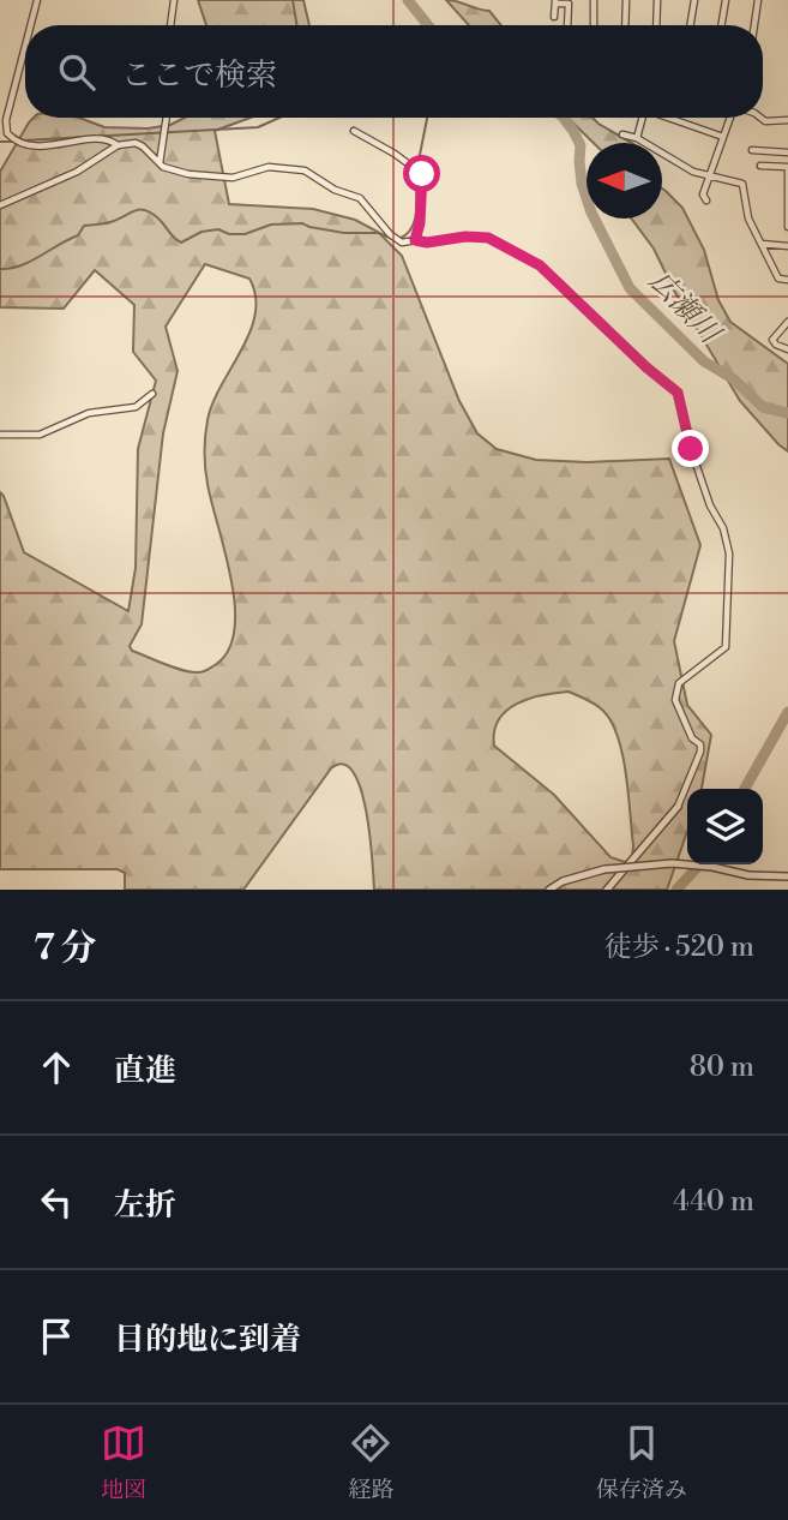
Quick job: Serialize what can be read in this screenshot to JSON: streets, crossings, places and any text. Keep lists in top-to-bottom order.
{
  "water": ["広瀬川"],
  "north": "left",
  "page": {
    "search": "ここで検索",
    "heading": ["7 分", "徒歩 · 520 m"],
    "list": [
      ["直進", "80 m"],
      ["左折", "440 m"],
      "目的地に到着"
    ],
    "nav": ["地図", "経路", "保存済み"]
  }
}
